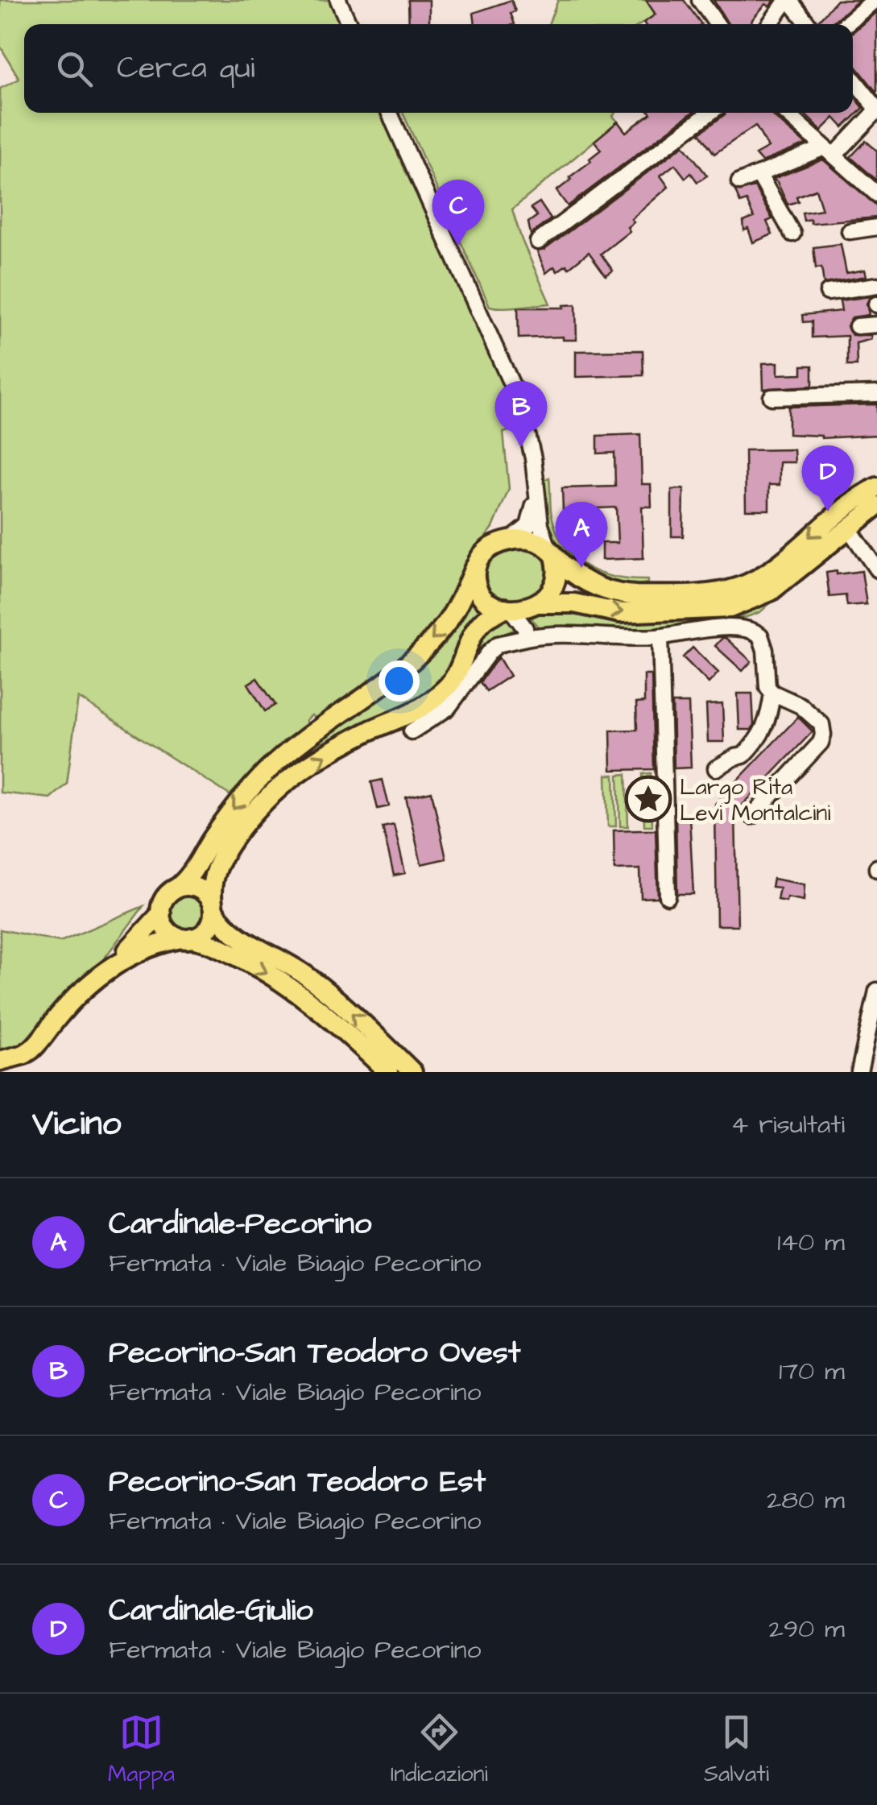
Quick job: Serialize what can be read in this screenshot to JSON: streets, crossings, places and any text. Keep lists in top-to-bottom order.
{
  "places": {
    "place": ["Largo Rita Levi Montalcini"]
  },
  "page": {
    "search": "Cerca qui",
    "pins": [
      "C",
      "B",
      "D",
      "A"
    ],
    "heading": ["Vicino", "4 risultati"],
    "list": [
      {
        "mark": "A",
        "name": "Cardinale-Pecorino",
        "note": "Fermata · Viale Biagio Pecorino",
        "value": "140 m"
      },
      {
        "mark": "B",
        "name": "Pecorino-San Teodoro Ovest",
        "note": "Fermata · Viale Biagio Pecorino",
        "value": "170 m"
      },
      {
        "mark": "C",
        "name": "Pecorino-San Teodoro Est",
        "note": "Fermata · Viale Biagio Pecorino",
        "value": "280 m"
      },
      {
        "mark": "D",
        "name": "Cardinale-Giulio",
        "note": "Fermata · Viale Biagio Pecorino",
        "value": "290 m"
      }
    ],
    "nav": ["Mappa", "Indicazioni", "Salvati"]
  }
}
